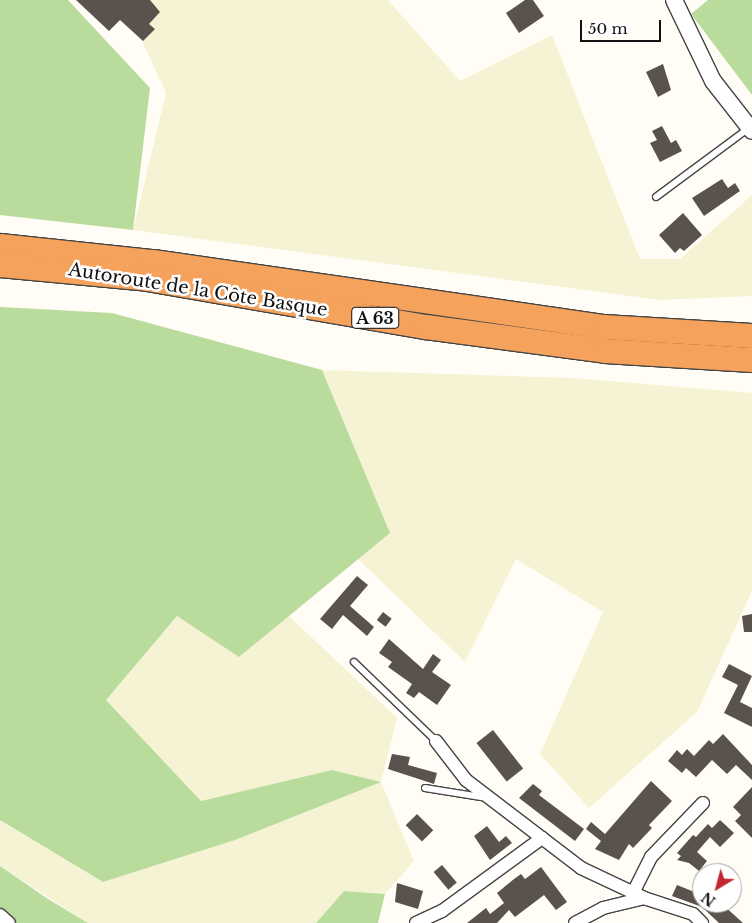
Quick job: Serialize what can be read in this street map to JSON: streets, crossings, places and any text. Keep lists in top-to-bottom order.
{
  "streets": {
    "highway": ["Autoroute de la Côte Basque", "A 63"]
  },
  "scale_bar": "50 m",
  "north": "bottom left"
}
